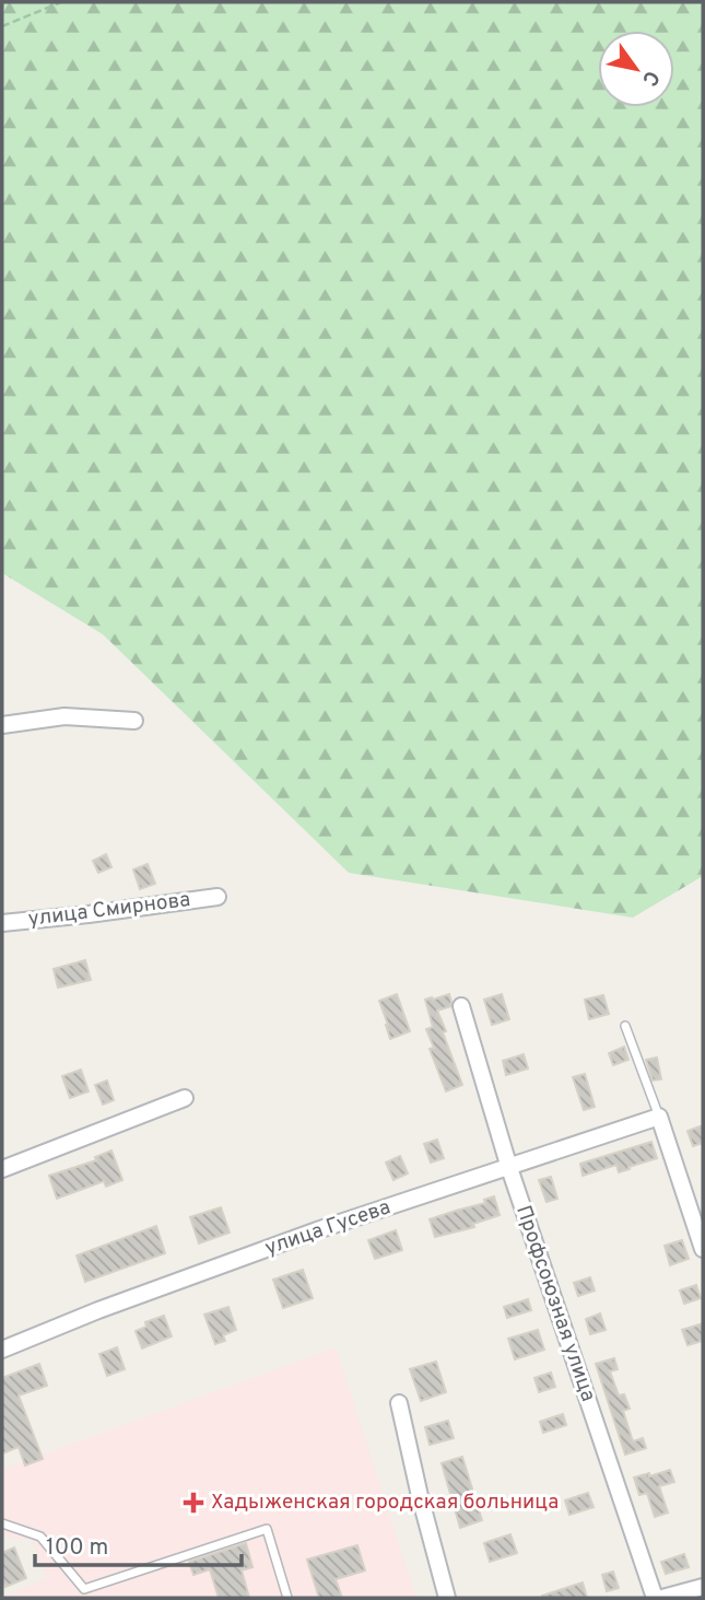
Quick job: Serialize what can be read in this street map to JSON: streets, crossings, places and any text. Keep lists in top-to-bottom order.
{
  "streets": {
    "street": ["улица Смирнова", "улица Гусева", "Профсоюзная улица"]
  },
  "crossings": [
    ["улица Гусева", "Профсоюзная улица"]
  ],
  "places": {
    "health": ["Хадыженская городская больница"]
  },
  "scale_bar": "100 m",
  "north": "bottom right"
}
